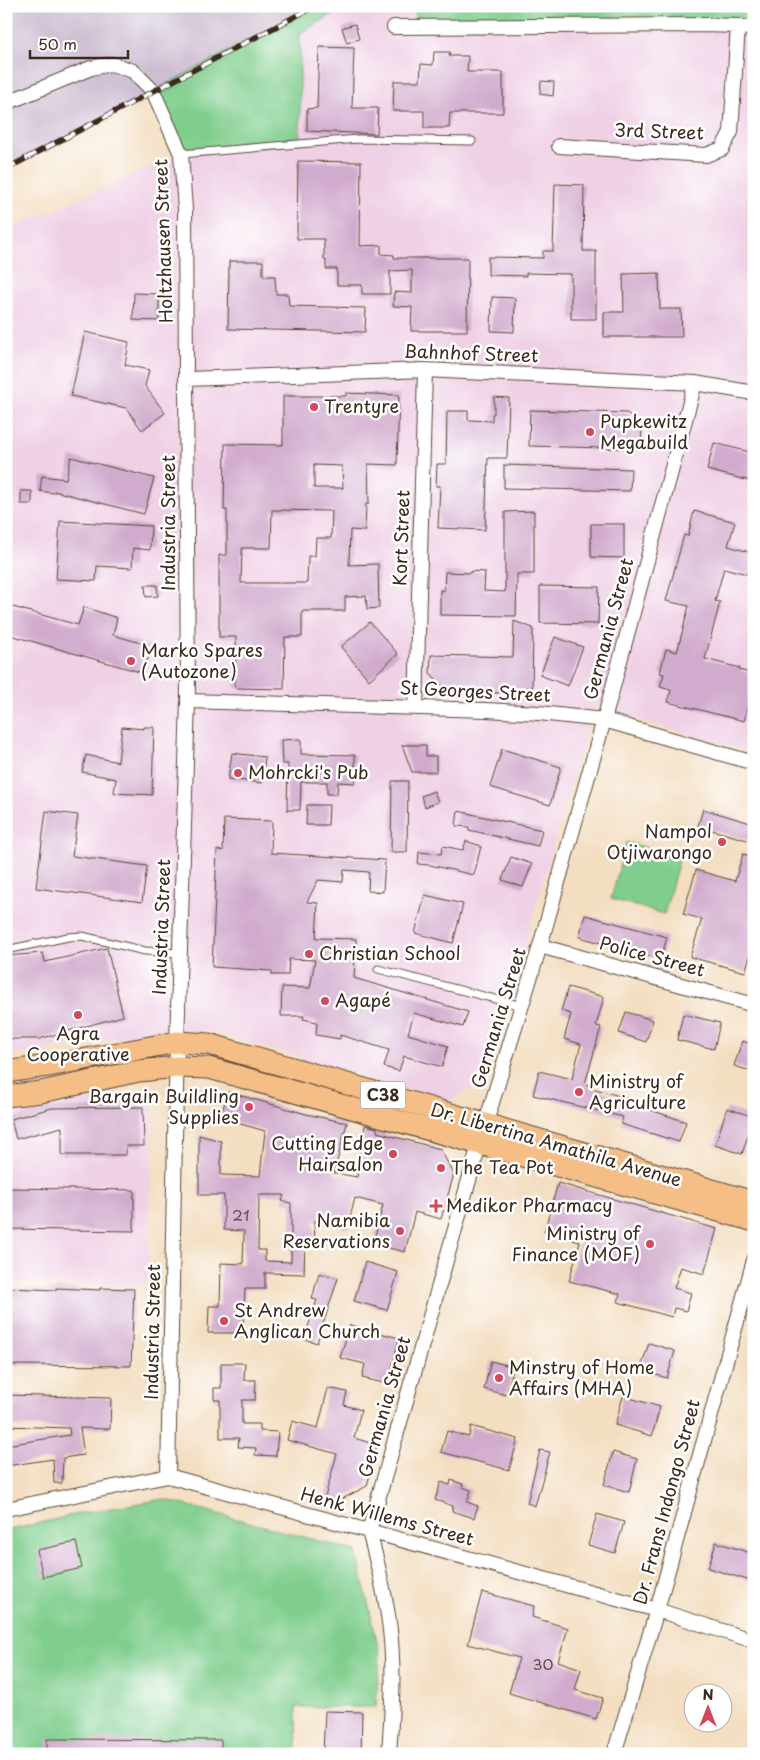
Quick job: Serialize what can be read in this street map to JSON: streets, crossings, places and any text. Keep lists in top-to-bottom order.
{
  "streets": {
    "main road": ["C38", "Dr. Libertina Amathila Avenue"],
    "street": [
      "3rd Street",
      "Holtzhausen Street",
      "Bahnhof Street",
      "Industria Street",
      "Kort Street",
      "Germania Street",
      "St Georges Street",
      "Police Street",
      "Dr. Frans Indongo Street",
      "Henk Willems Street"
    ]
  },
  "crossings": [
    ["Holtzhausen Street", "Bahnhof Street"],
    ["Holtzhausen Street", "Industria Street"],
    ["Bahnhof Street", "Industria Street"],
    ["Bahnhof Street", "Kort Street"],
    ["Bahnhof Street", "Germania Street"],
    ["Industria Street", "St Georges Street"],
    ["Industria Street", "Dr. Libertina Amathila Avenue"],
    ["Industria Street", "Henk Willems Street"],
    ["Kort Street", "St Georges Street"],
    ["Germania Street", "St Georges Street"],
    ["Germania Street", "Police Street"],
    ["Germania Street", "Dr. Libertina Amathila Avenue"],
    ["Germania Street", "Henk Willems Street"],
    ["Dr. Frans Indongo Street", "Henk Willems Street"]
  ],
  "places": {
    "other": [
      "Trentyre",
      "Pupkewitz Megabuild",
      "Marko Spares (Autozone)",
      "Mohrcki's Pub",
      "Nampol Otjiwarongo",
      "Christian School",
      "Agapé",
      "Agra Cooperative",
      "Ministry of Agriculture",
      "Bargain Buildling Supplies",
      "Cutting Edge Hairsalon",
      "The Tea Pot",
      "Namibia Reservations",
      "Ministry of Finance (MOF)",
      "St Andrew Anglican Church",
      "Minstry of Home Affairs (MHA)"
    ],
    "health": ["Medikor Pharmacy"]
  },
  "house_numbers": ["21", "30"],
  "scale_bar": "50 m",
  "north": "top"
}
